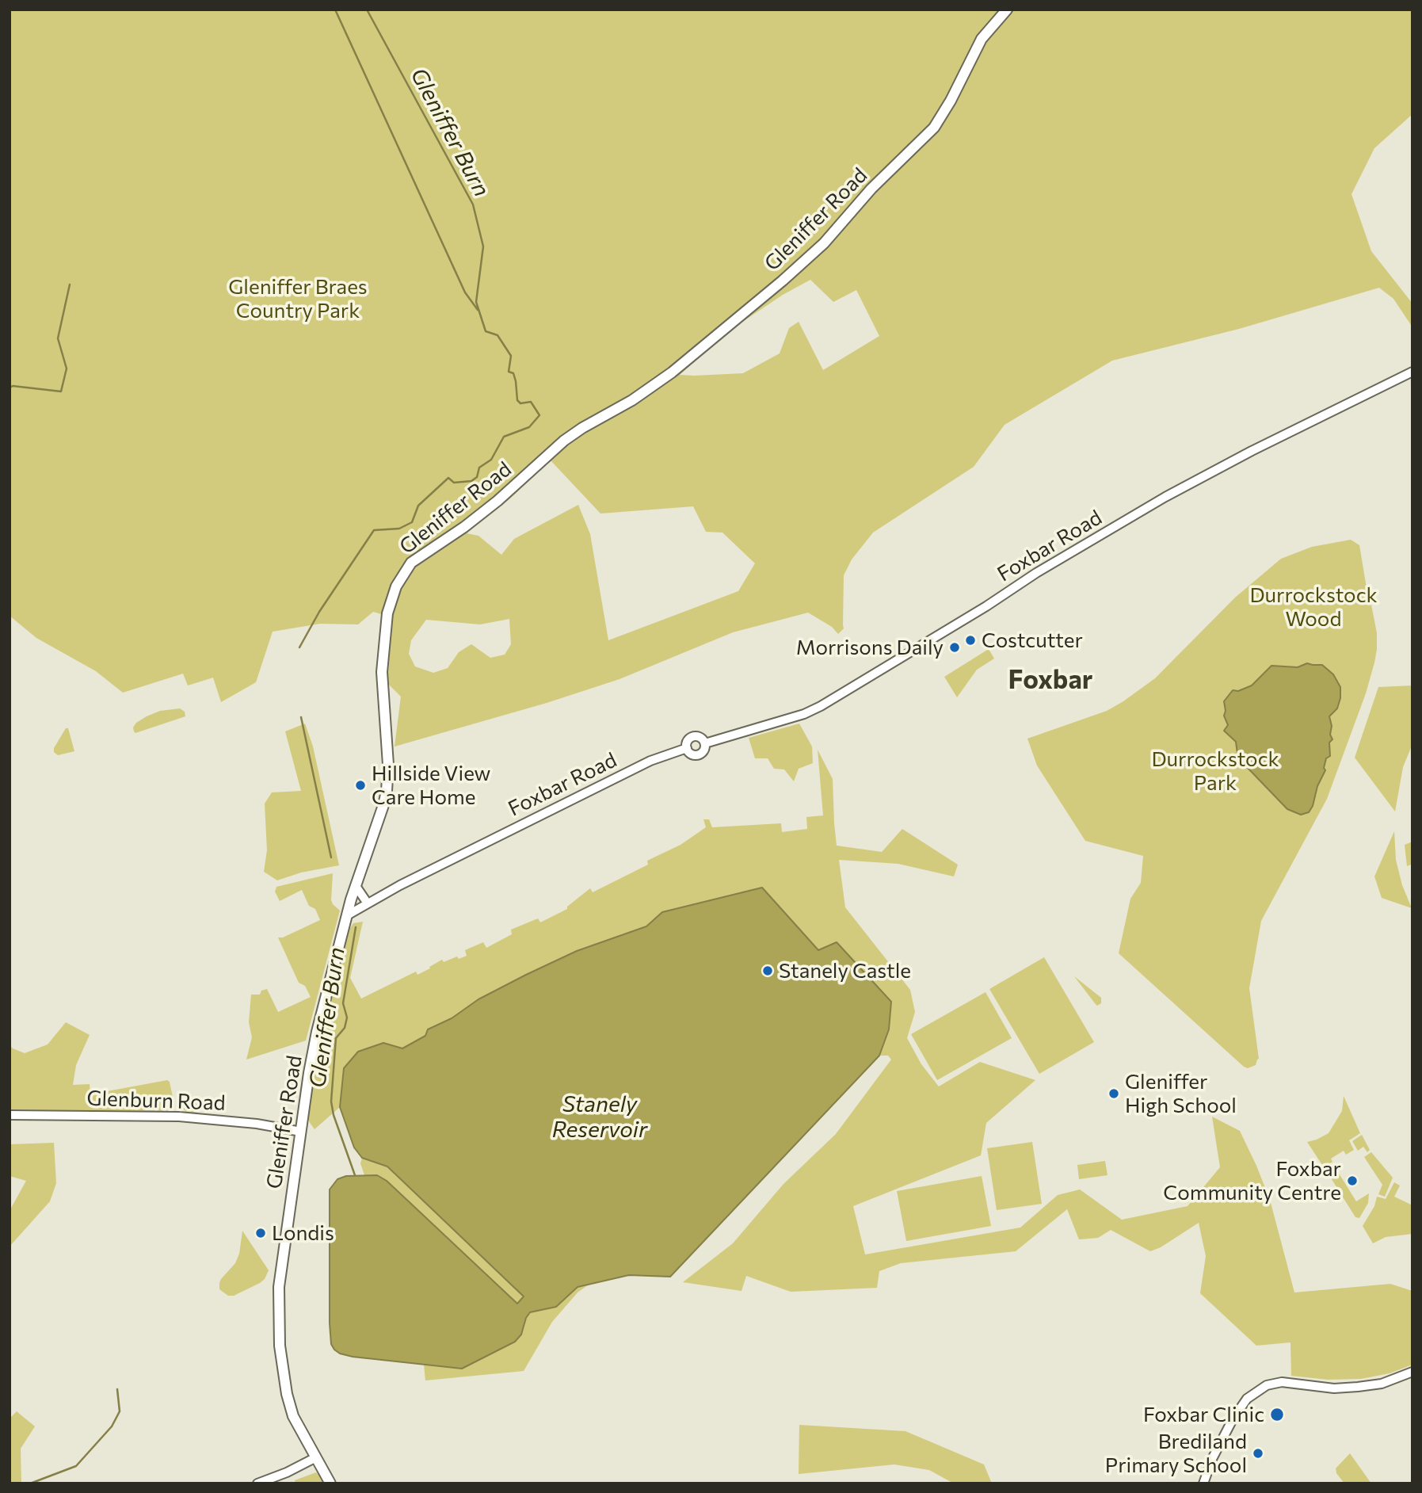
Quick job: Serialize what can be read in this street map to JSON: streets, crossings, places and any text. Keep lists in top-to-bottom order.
{
  "streets": {
    "main road": ["Gleniffer Road"],
    "street": ["Foxbar Road", "Glenburn Road"]
  },
  "crossings": [
    ["Gleniffer Road", "Foxbar Road"],
    ["Gleniffer Road", "Glenburn Road"]
  ],
  "districts": ["Foxbar"],
  "water": ["Gleniffer Burn", "Stanely Reservoir"],
  "parks": ["Gleniffer Braes Country Park", "Durrockstock Wood", "Durrockstock Park"],
  "places": [
    "Costcutter",
    "Morrisons Daily",
    "Hillside View Care Home",
    "Stanely Castle",
    "Gleniffer High School",
    "Foxbar Community Centre",
    "Londis",
    "Foxbar Clinic",
    "Brediland Primary School"
  ]
}
